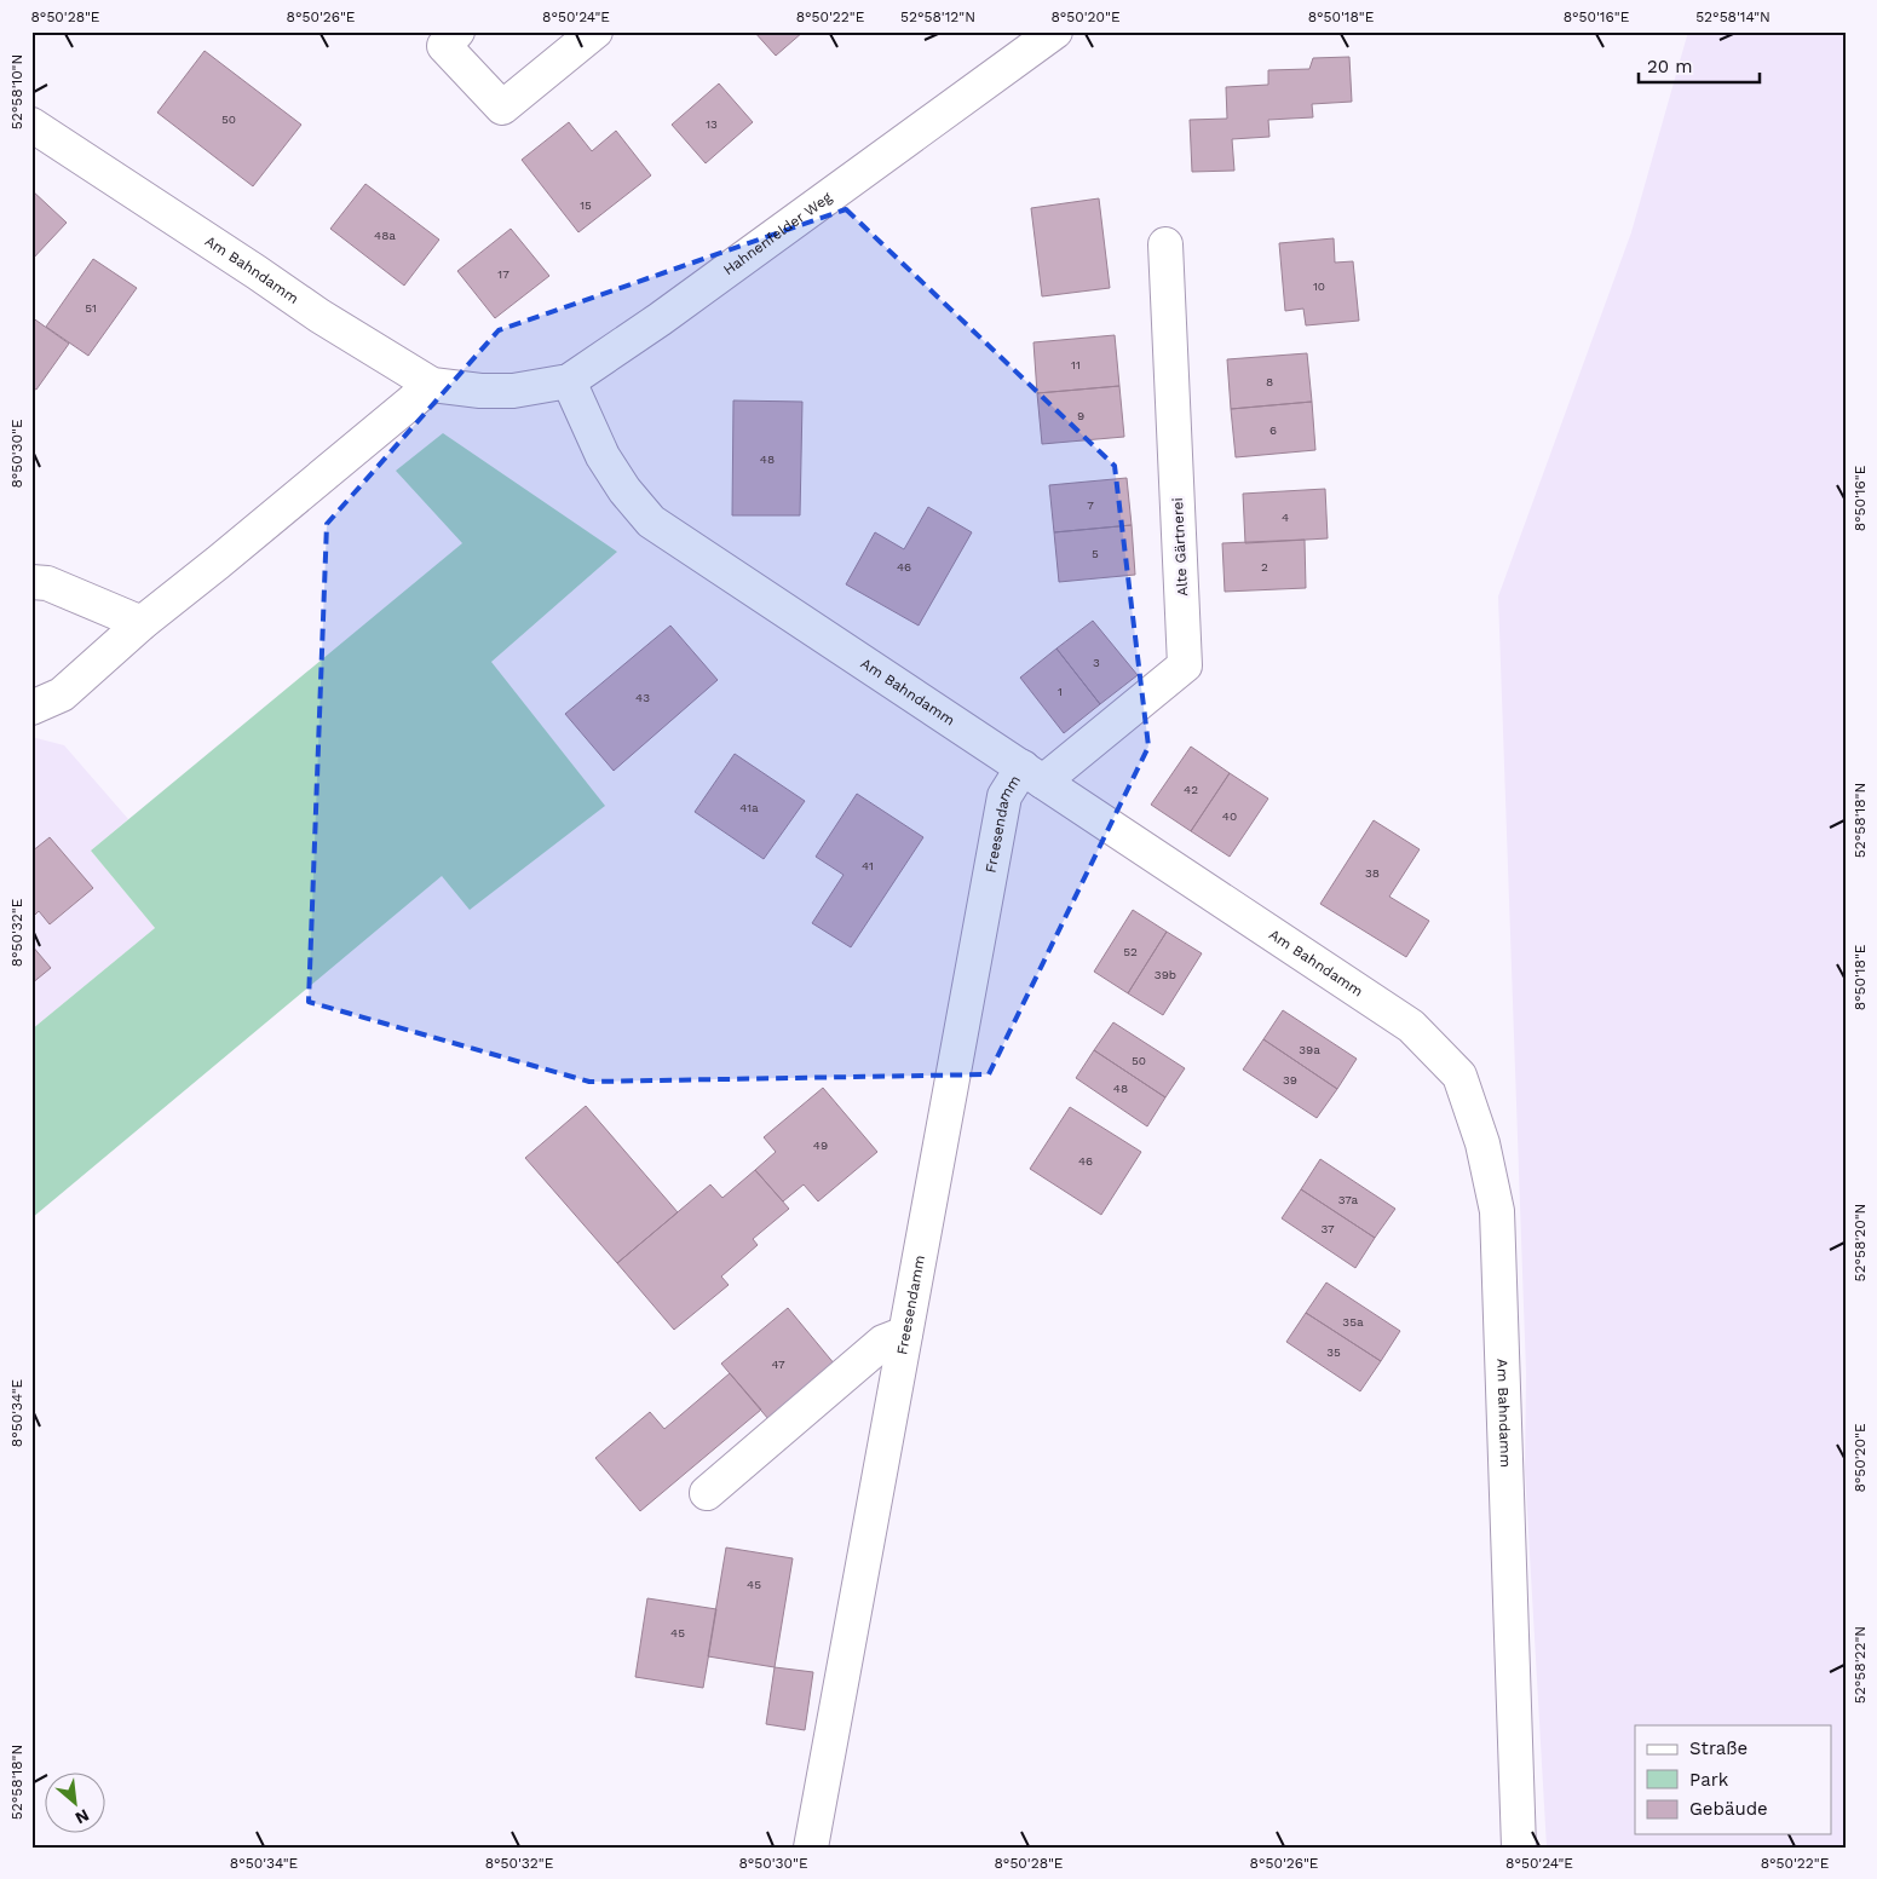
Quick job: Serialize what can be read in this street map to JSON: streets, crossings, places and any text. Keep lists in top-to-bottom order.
{
  "streets": {
    "street": [
      "Hahnenfelder Weg",
      "Am Bahndamm",
      "Alte Gärtnerei",
      "Freesendamm"
    ]
  },
  "crossings": [
    ["Hahnenfelder Weg", "Am Bahndamm"],
    ["Am Bahndamm", "Alte Gärtnerei"],
    ["Am Bahndamm", "Freesendamm"],
    ["Alte Gärtnerei", "Freesendamm"]
  ],
  "house_numbers": [
    "50",
    "13",
    "15",
    "48a",
    "17",
    "10",
    "51",
    "11",
    "8",
    "9",
    "6",
    "48",
    "7",
    "4",
    "5",
    "46",
    "2",
    "3",
    "1",
    "43",
    "42",
    "41a",
    "40",
    "41",
    "38",
    "52",
    "39b",
    "39a",
    "50",
    "39",
    "48",
    "49",
    "46",
    "37a",
    "37",
    "35a",
    "35",
    "47",
    "45",
    "45"
  ],
  "legend": ["Straße", "Park", "Gebäude"],
  "scale_bar": "20 m",
  "north": "bottom right",
  "coordinates": [
    "8°50'28\"E",
    "8°50'26\"E",
    "8°50'24\"E",
    "8°50'22\"E",
    "52°58'12\"N",
    "8°50'20\"E",
    "8°50'18\"E",
    "8°50'16\"E",
    "52°58'14\"N",
    "52°58'10\"N",
    "8°50'30\"E",
    "52°58'18\"N",
    "8°50'32\"E",
    "52°58'20\"N",
    "8°50'34\"E",
    "52°58'22\"N"
  ]
}
